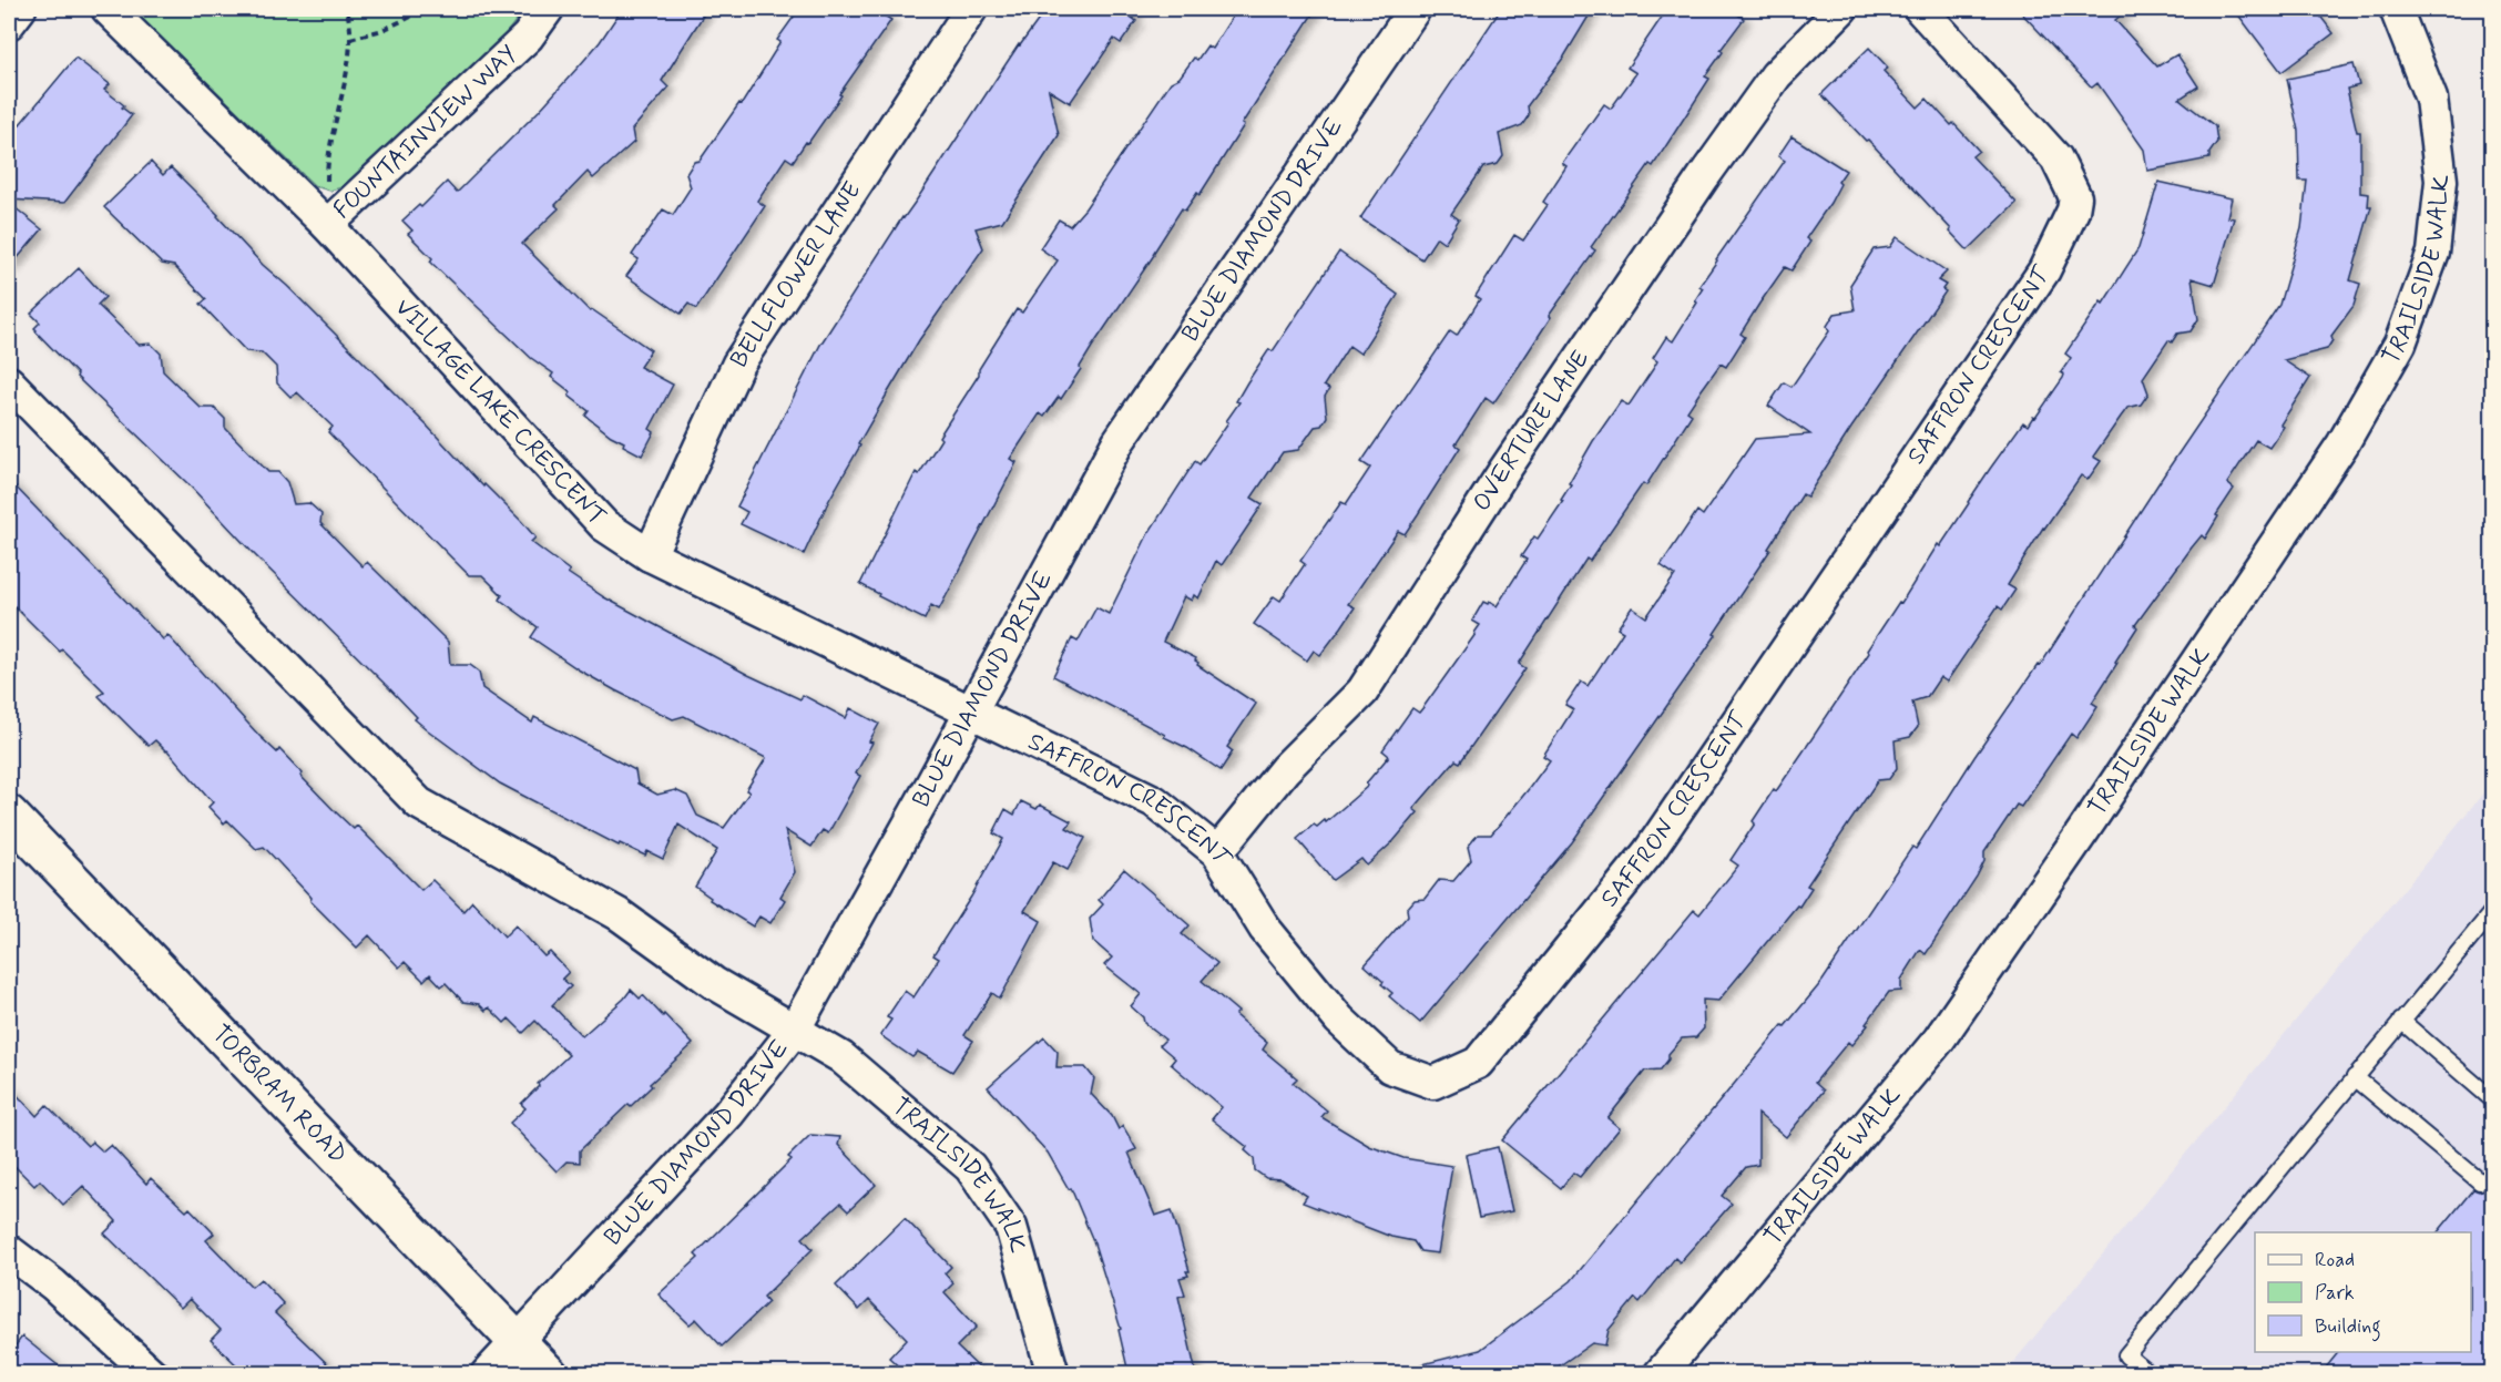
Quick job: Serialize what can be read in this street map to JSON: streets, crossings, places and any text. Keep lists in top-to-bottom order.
{
  "streets": {
    "main road": ["TORBRAM ROAD"],
    "street": [
      "FOUNTAINVIEW WAY",
      "BLUE DIAMOND DRIVE",
      "TRAILSIDE WALK",
      "BELLFLOWER LANE",
      "SAFFRON CRESCENT",
      "VILLAGE LAKE CRESCENT",
      "OVERTURE LANE"
    ]
  },
  "crossings": [
    ["FOUNTAINVIEW WAY", "VILLAGE LAKE CRESCENT"],
    ["BLUE DIAMOND DRIVE", "TRAILSIDE WALK"],
    ["BLUE DIAMOND DRIVE", "SAFFRON CRESCENT"],
    ["BLUE DIAMOND DRIVE", "VILLAGE LAKE CRESCENT"],
    ["BLUE DIAMOND DRIVE", "TORBRAM ROAD"],
    ["BELLFLOWER LANE", "VILLAGE LAKE CRESCENT"],
    ["SAFFRON CRESCENT", "VILLAGE LAKE CRESCENT"],
    ["SAFFRON CRESCENT", "OVERTURE LANE"]
  ],
  "legend": ["Road", "Park", "Building"]
}
